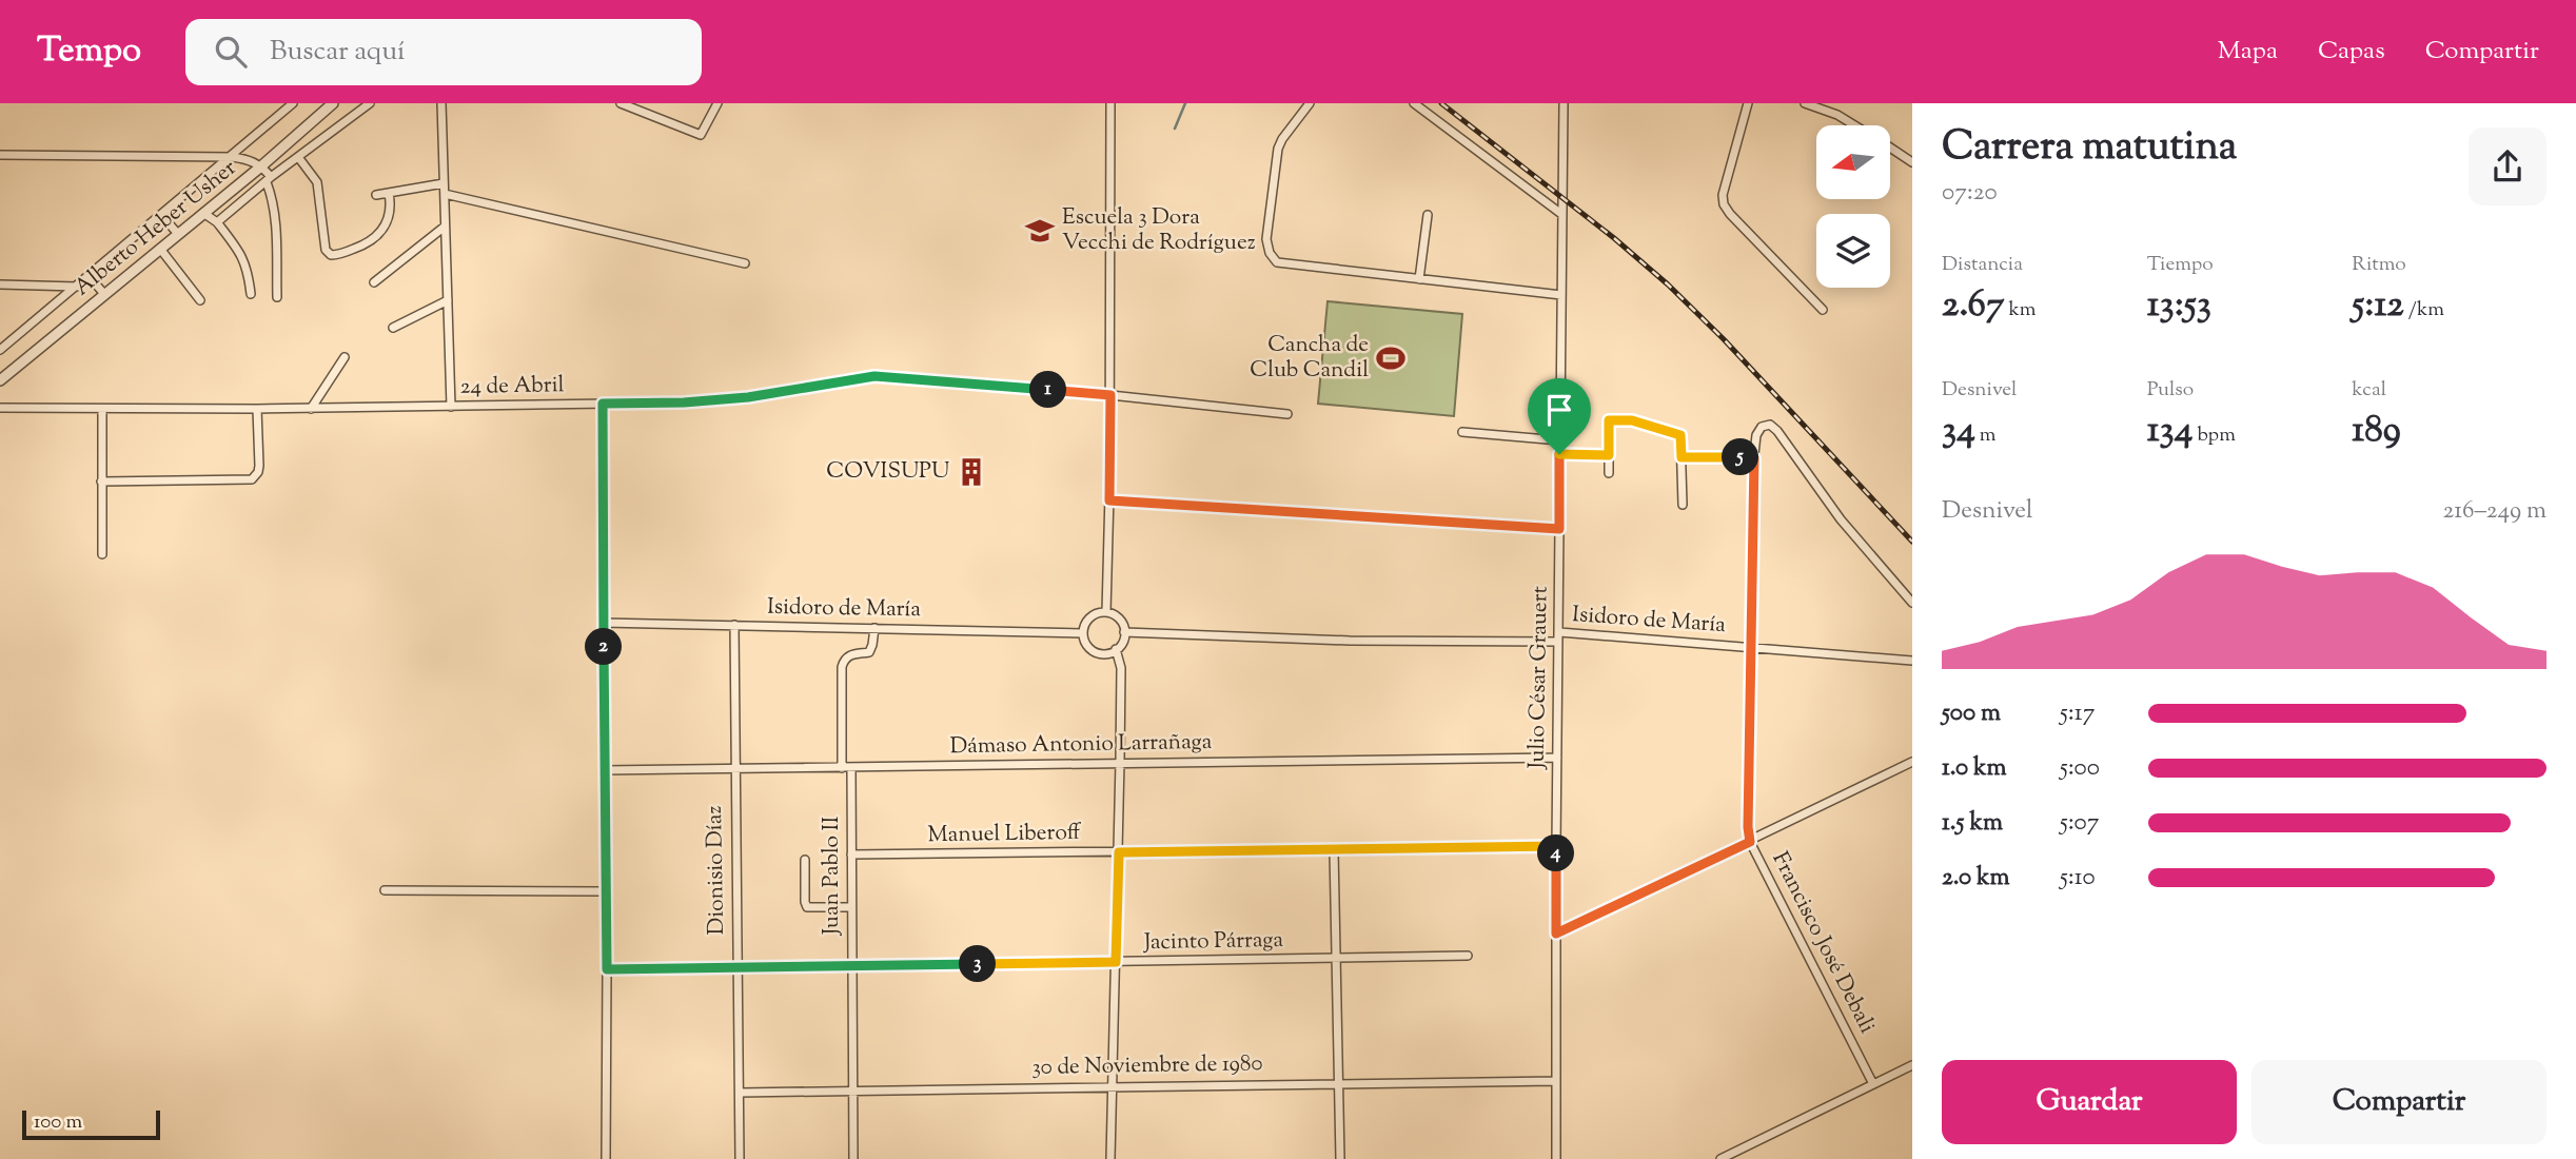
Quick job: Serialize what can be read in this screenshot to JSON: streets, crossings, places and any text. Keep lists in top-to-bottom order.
{
  "streets": {
    "street": [
      "Alberto Heber Usher",
      "24 de Abril",
      "Isidoro de María",
      "Julio César Grauert",
      "Dámaso Antonio Larrañaga",
      "Manuel Liberoff",
      "Dionisio Díaz",
      "Juan Pablo II",
      "Jacinto Párraga",
      "Francisco José Debali",
      "30 de Noviembre de 1980"
    ]
  },
  "crossings": [
    ["Isidoro de María", "Julio César Grauert"],
    ["Isidoro de María", "Dionisio Díaz"],
    ["Isidoro de María", "Juan Pablo II"],
    ["Isidoro de María", "Francisco José Debali"],
    ["Julio César Grauert", "Dámaso Antonio Larrañaga"],
    ["Julio César Grauert", "Manuel Liberoff"],
    ["Julio César Grauert", "30 de Noviembre de 1980"],
    ["Dámaso Antonio Larrañaga", "Dionisio Díaz"],
    ["Dámaso Antonio Larrañaga", "Juan Pablo II"],
    ["Manuel Liberoff", "Juan Pablo II"],
    ["Dionisio Díaz", "Jacinto Párraga"],
    ["Dionisio Díaz", "30 de Noviembre de 1980"],
    ["Juan Pablo II", "Jacinto Párraga"],
    ["Juan Pablo II", "30 de Noviembre de 1980"]
  ],
  "places": {
    "school or university": ["Escuela 3 Dora Vecchi de Rodríguez"],
    "sports": ["Cancha de Club Candil"],
    "building": ["COVISUPU"]
  },
  "scale_bar": "100 m",
  "north": "left",
  "page": {
    "header": "Tempo",
    "search": "Buscar aquí",
    "nav": ["Mapa", "Capas", "Compartir"],
    "heading": ["Carrera matutina", "07:20"],
    "stats": [
      ["Distancia", "2.67 km"],
      ["Tiempo", "13:53"],
      ["Ritmo", "5:12 /km"],
      ["Desnivel", "34 m"],
      ["Pulso", "134 bpm"],
      ["kcal", "189"]
    ],
    "pins": [
      "1",
      "5",
      "2",
      "4",
      "3"
    ],
    "chart": ["Desnivel", "216–249 m"],
    "list": [
      {
        "name": "500 m",
        "note": "5:17"
      },
      {
        "name": "1.0 km",
        "note": "5:00"
      },
      {
        "name": "1.5 km",
        "note": "5:07"
      },
      {
        "name": "2.0 km",
        "note": "5:10"
      }
    ],
    "buttons": ["Guardar", "Compartir"],
    "scale": "100 m"
  }
}
